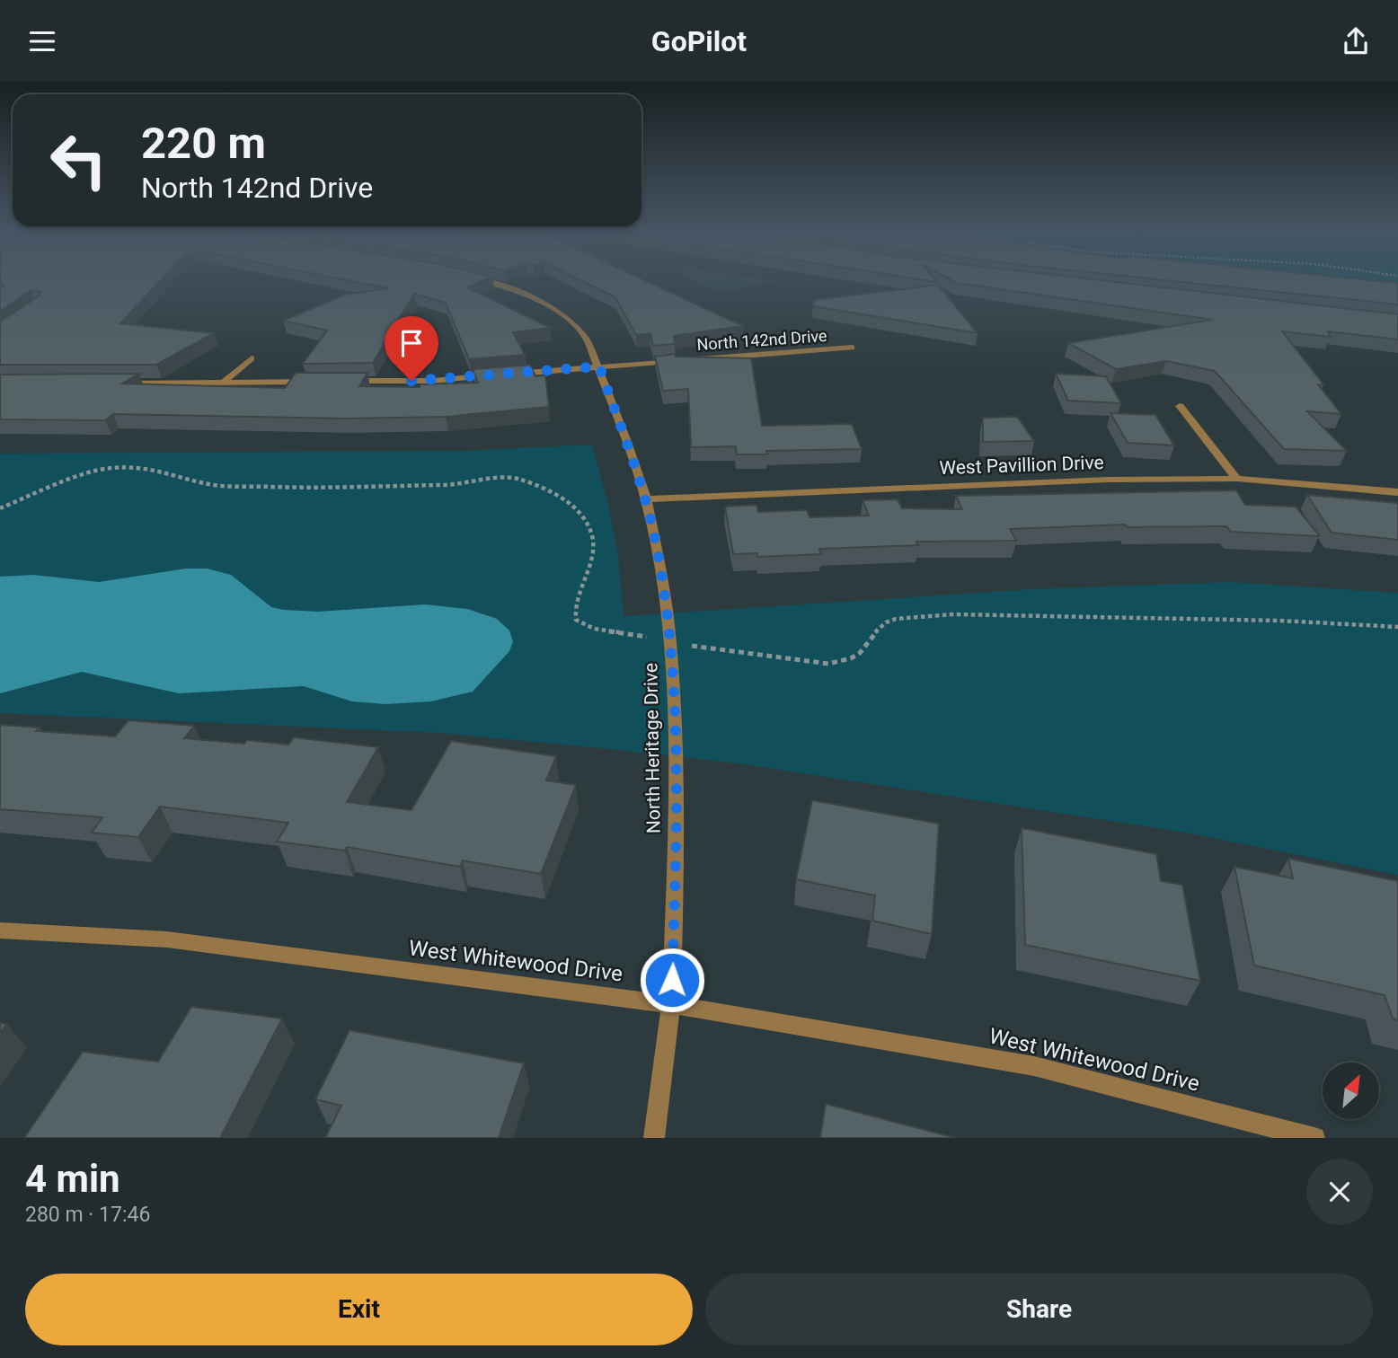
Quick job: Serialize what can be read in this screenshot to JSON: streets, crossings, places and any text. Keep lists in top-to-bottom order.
{
  "streets": {
    "street": [
      "North 142nd Drive",
      "West Pavillion Drive",
      "North Heritage Drive",
      "West Whitewood Drive"
    ]
  },
  "crossings": [
    ["North 142nd Drive", "North Heritage Drive"],
    ["West Pavillion Drive", "North Heritage Drive"],
    ["North Heritage Drive", "West Whitewood Drive"]
  ],
  "north": "top right",
  "page": {
    "header": "GoPilot",
    "turn": ["220 m", "North 142nd Drive"],
    "heading": ["4 min", "280 m · 17:46"],
    "buttons": ["Exit", "Share"]
  }
}
